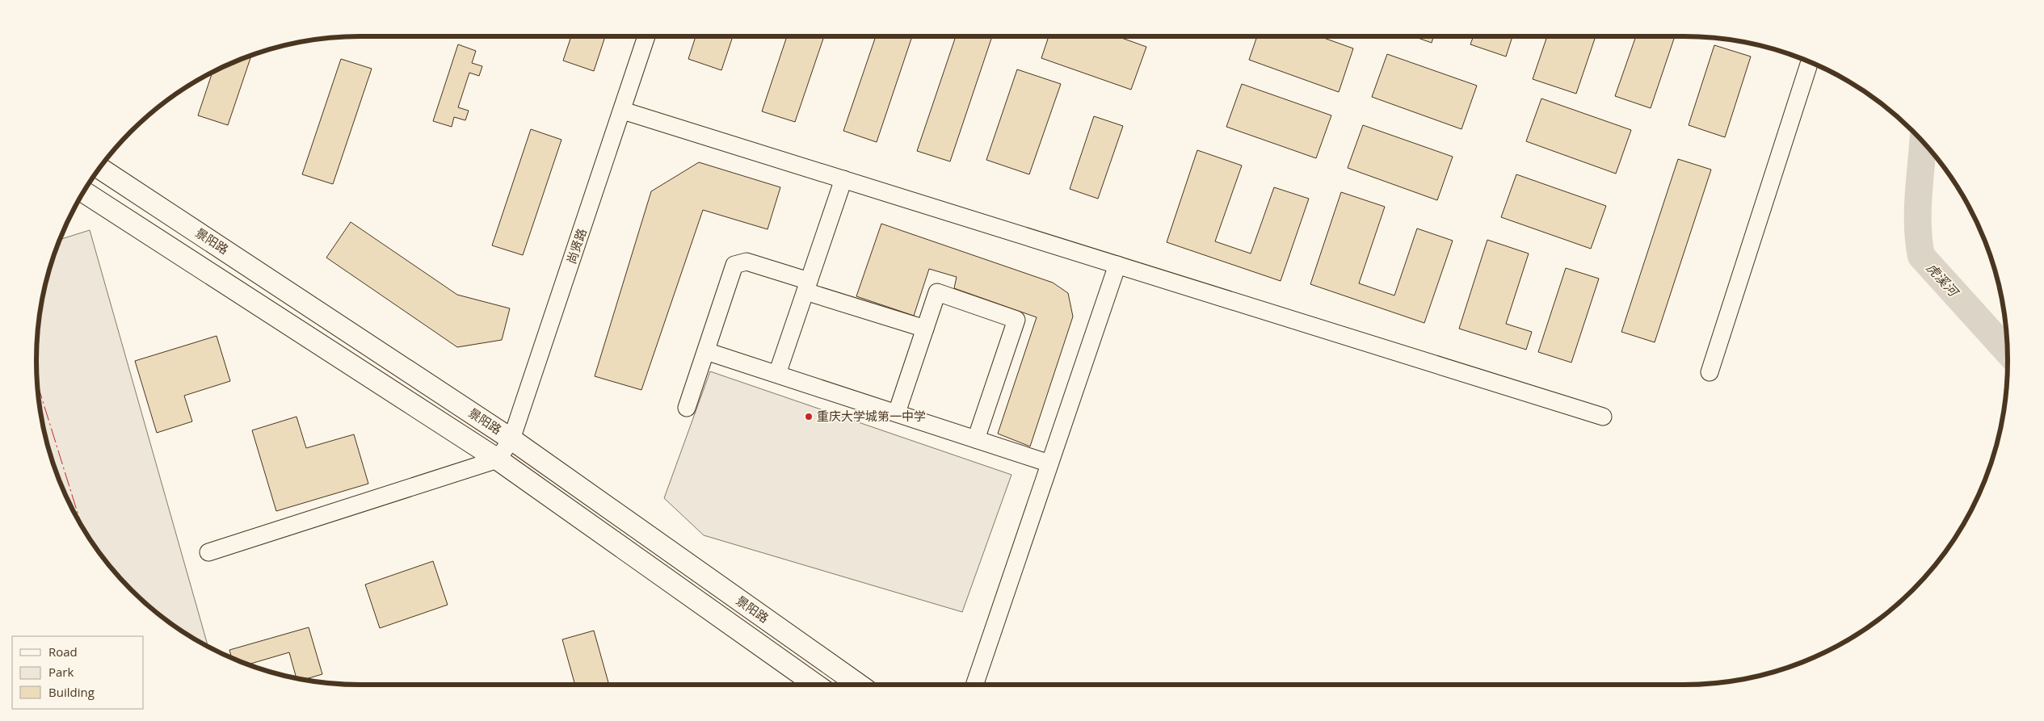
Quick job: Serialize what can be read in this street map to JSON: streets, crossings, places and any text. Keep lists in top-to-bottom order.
{
  "streets": {
    "main road": ["景阳路"],
    "street": ["尚贤路"]
  },
  "crossings": [
    ["景阳路", "尚贤路"]
  ],
  "water": ["虎溪河"],
  "places": ["重庆大学城第一中学"],
  "legend": ["Road", "Park", "Building"]
}
